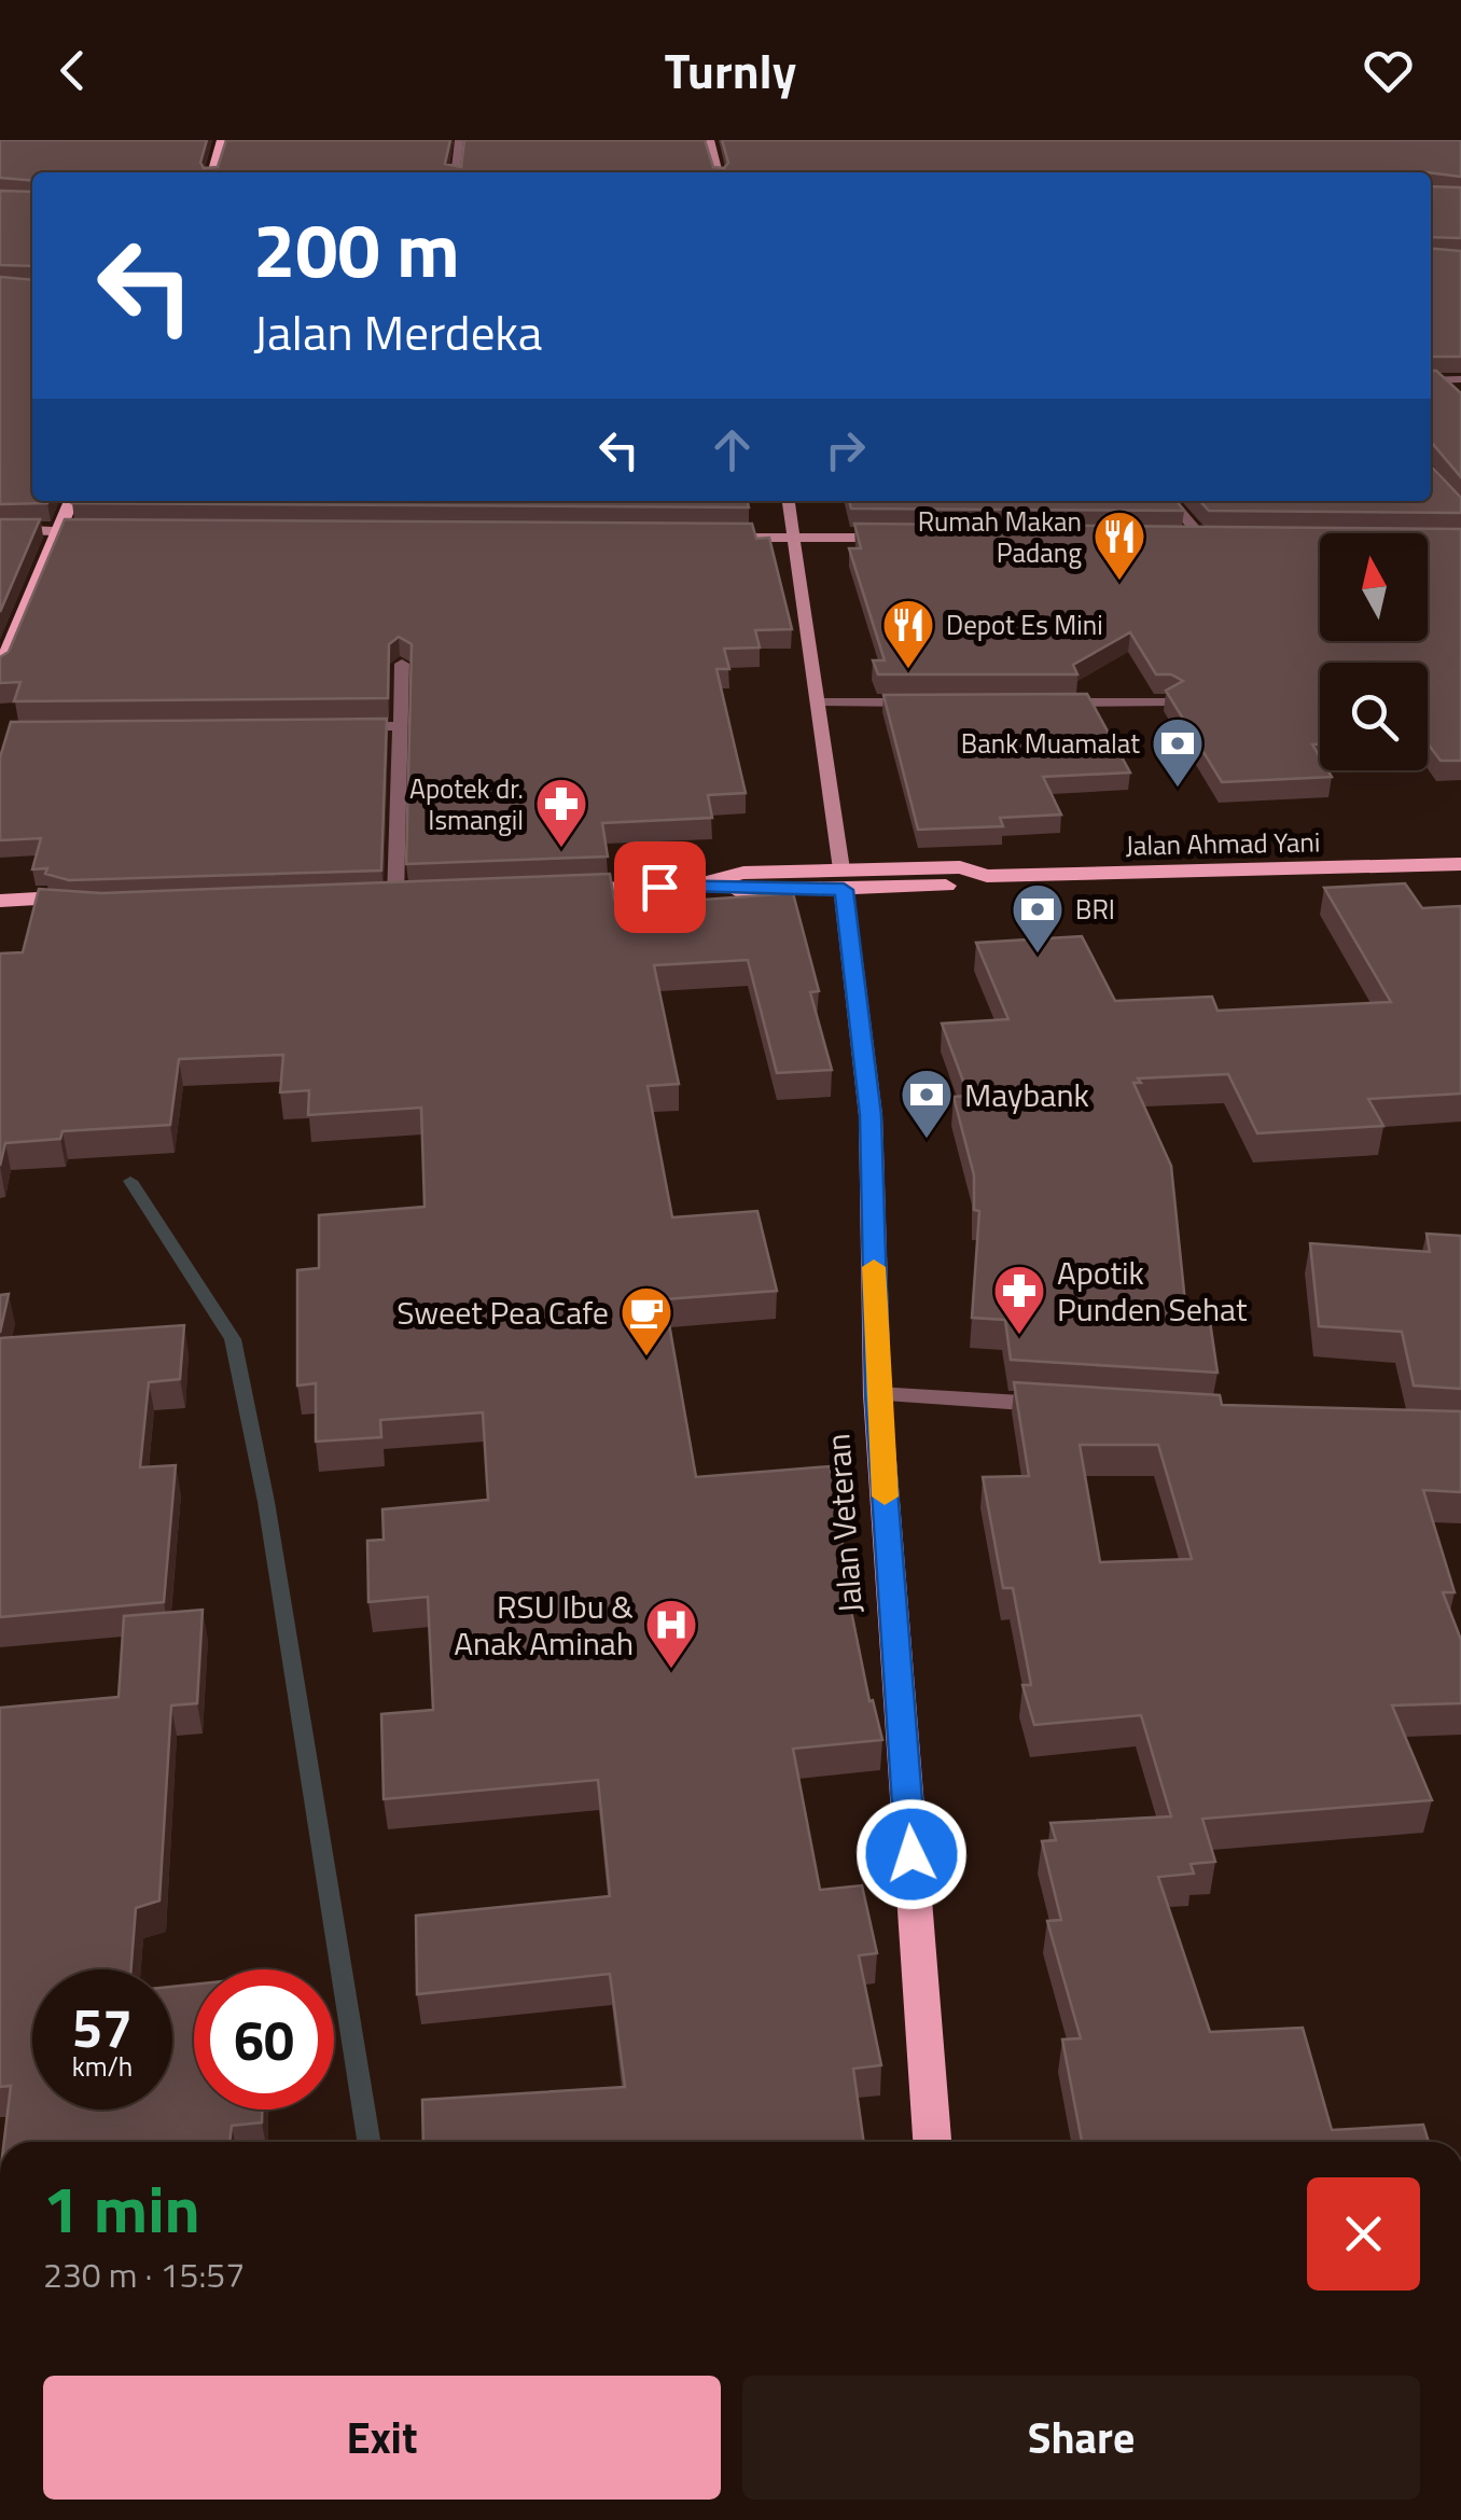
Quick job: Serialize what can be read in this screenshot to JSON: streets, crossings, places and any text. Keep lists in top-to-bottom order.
{
  "streets": {
    "main road": ["Jalan Ahmad Yani", "Jalan Veteran"]
  },
  "crossings": [
    ["Jalan Ahmad Yani", "Jalan Veteran"]
  ],
  "places": {
    "restaurant": ["Rumah Makan Padang", "Depot Es Mini"],
    "bank": ["Bank Muamalat", "BRI", "Maybank"],
    "pharmacy": ["Apotek dr. Ismangil", "Apotik Punden Sehat"],
    "cafe": ["Sweet Pea Cafe"],
    "hospital": ["RSU Ibu & Anak Aminah"]
  },
  "north": "top",
  "page": {
    "header": "Turnly",
    "turn": ["200 m", "Jalan Merdeka"],
    "speed": "57 km/h",
    "limit": "60",
    "heading": ["1 min", "230 m · 15:57"],
    "buttons": ["Exit", "Share"]
  }
}
